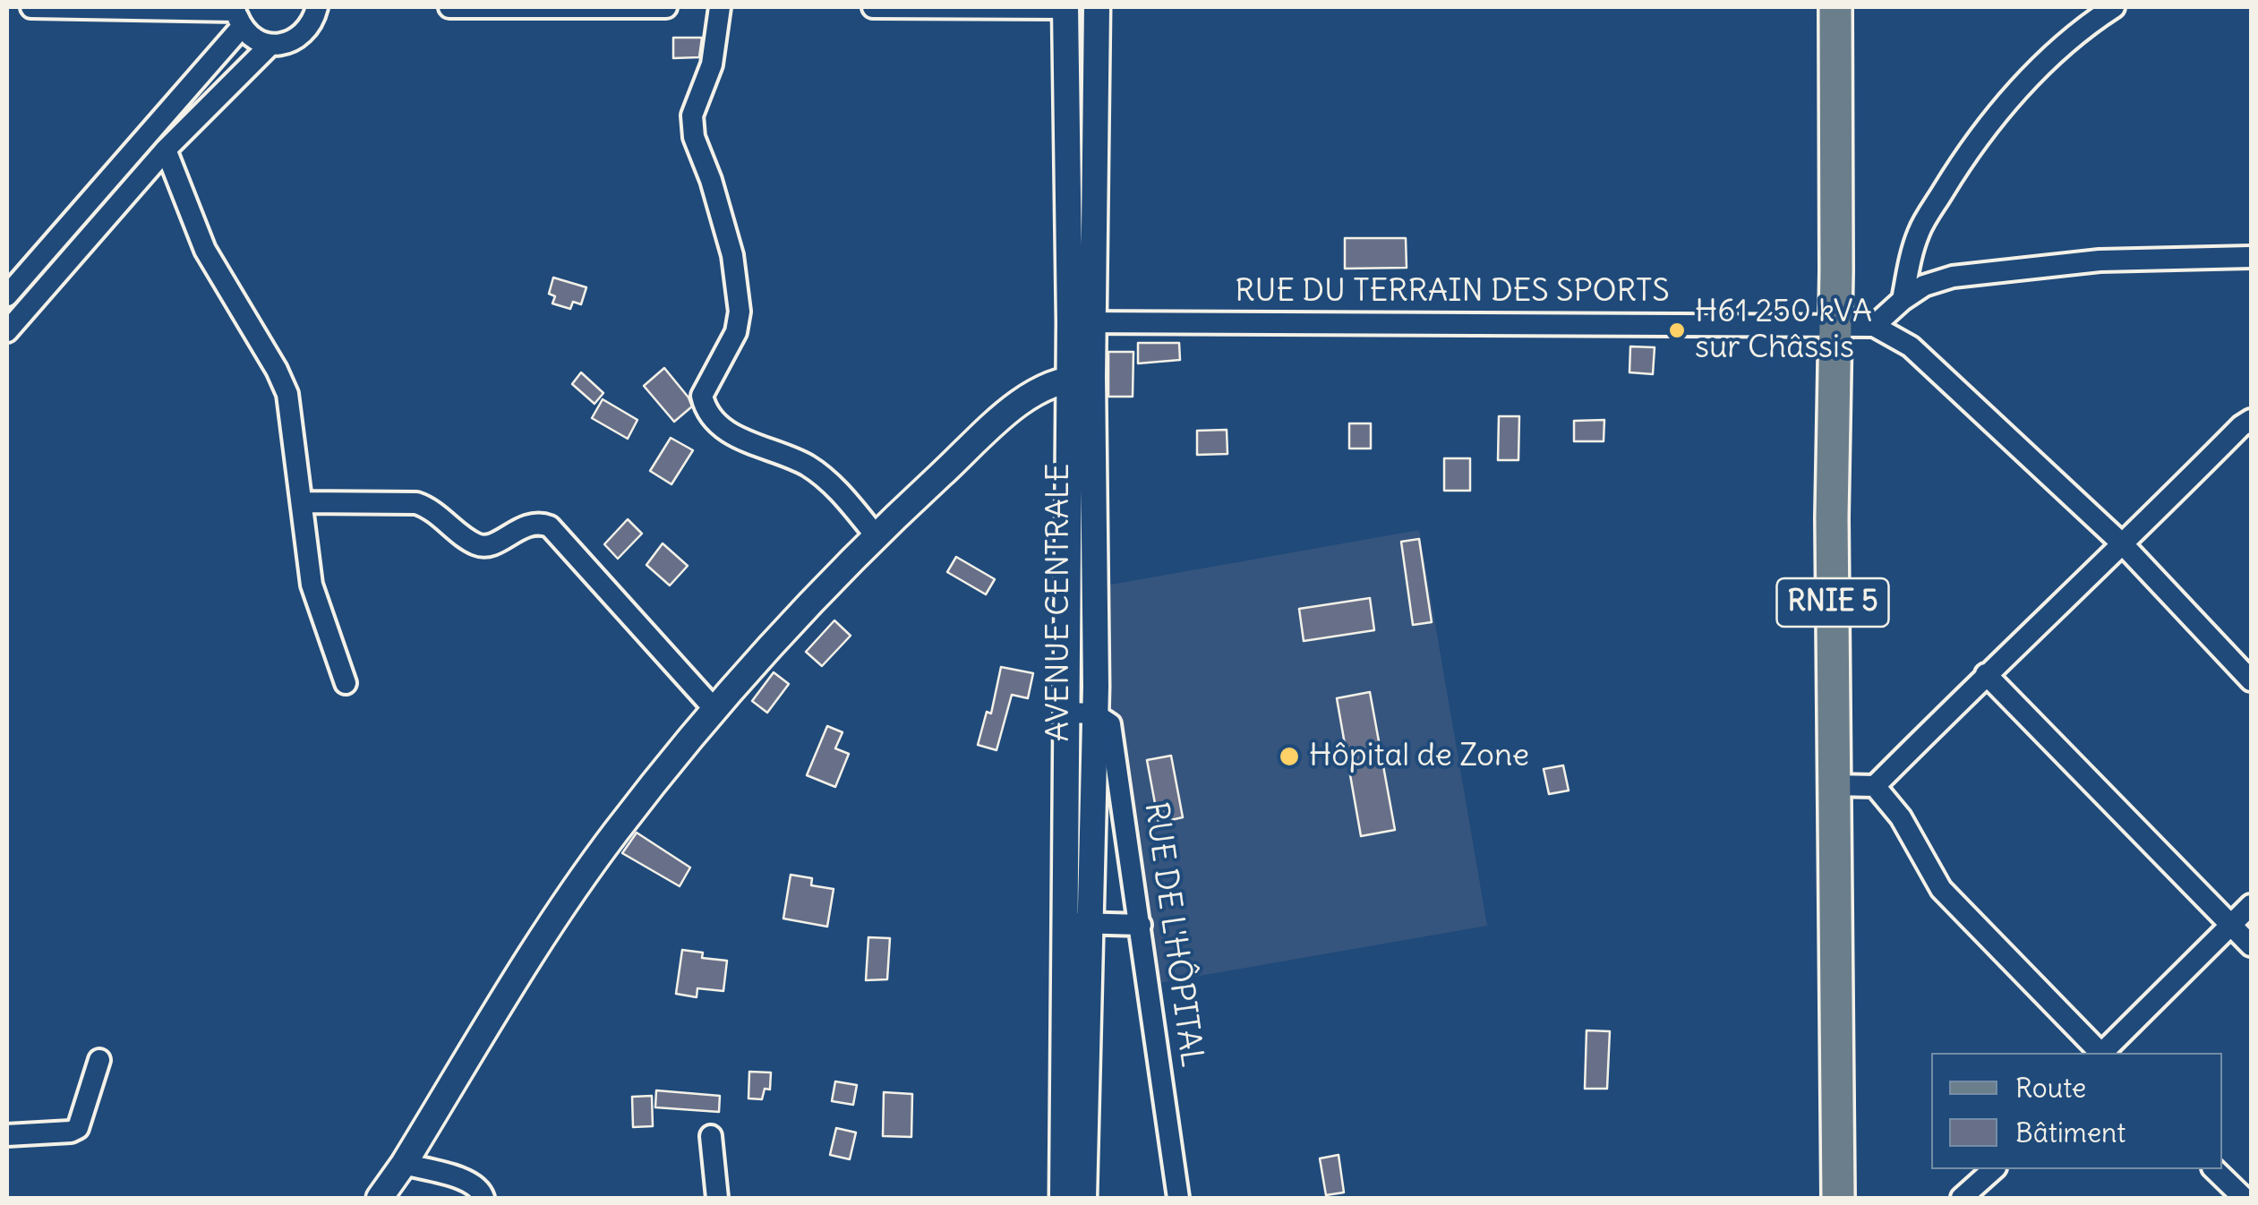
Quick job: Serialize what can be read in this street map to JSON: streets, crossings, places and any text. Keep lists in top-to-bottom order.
{
  "streets": {
    "main road": ["RNIE 5"],
    "street": ["RUE DU TERRAIN DES SPORTS", "AVENUE CENTRALE", "RUE DE L'HÔPITAL"]
  },
  "crossings": [
    ["RUE DU TERRAIN DES SPORTS", "AVENUE CENTRALE"],
    ["RUE DU TERRAIN DES SPORTS", "RNIE 5"],
    ["AVENUE CENTRALE", "RUE DE L'HÔPITAL"]
  ],
  "places": ["H61 250 kVA sur Châssis", "Hôpital de Zone"],
  "legend": ["Route", "Bâtiment"]
}
